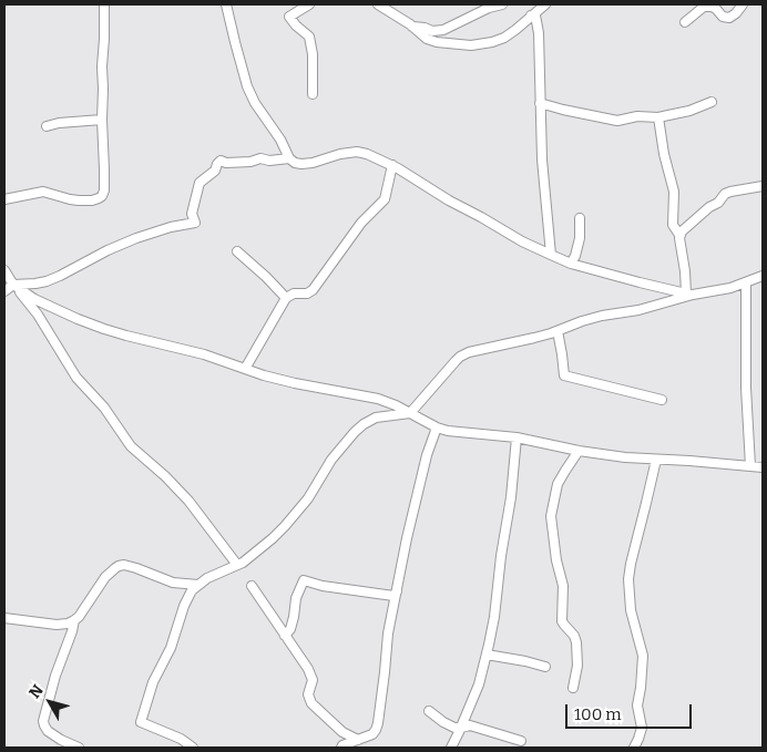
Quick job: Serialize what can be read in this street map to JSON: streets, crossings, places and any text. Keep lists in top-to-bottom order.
{
  "scale_bar": "100 m",
  "north": "top left"
}
